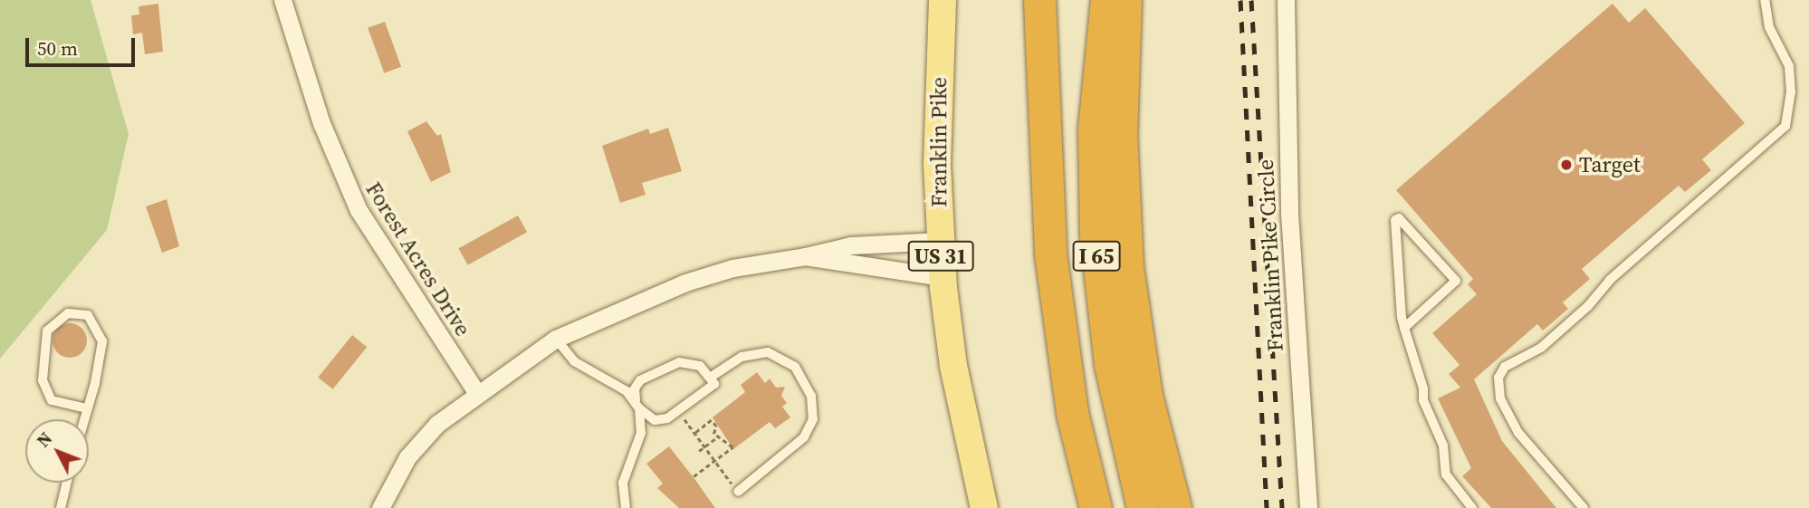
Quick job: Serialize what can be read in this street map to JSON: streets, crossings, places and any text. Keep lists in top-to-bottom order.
{
  "streets": {
    "highway": ["I 65"],
    "main road": ["Franklin Pike", "US 31"],
    "street": ["Franklin Pike Circle", "Forest Acres Drive"]
  },
  "places": ["Target"],
  "scale_bar": "50 m",
  "north": "top left"
}
